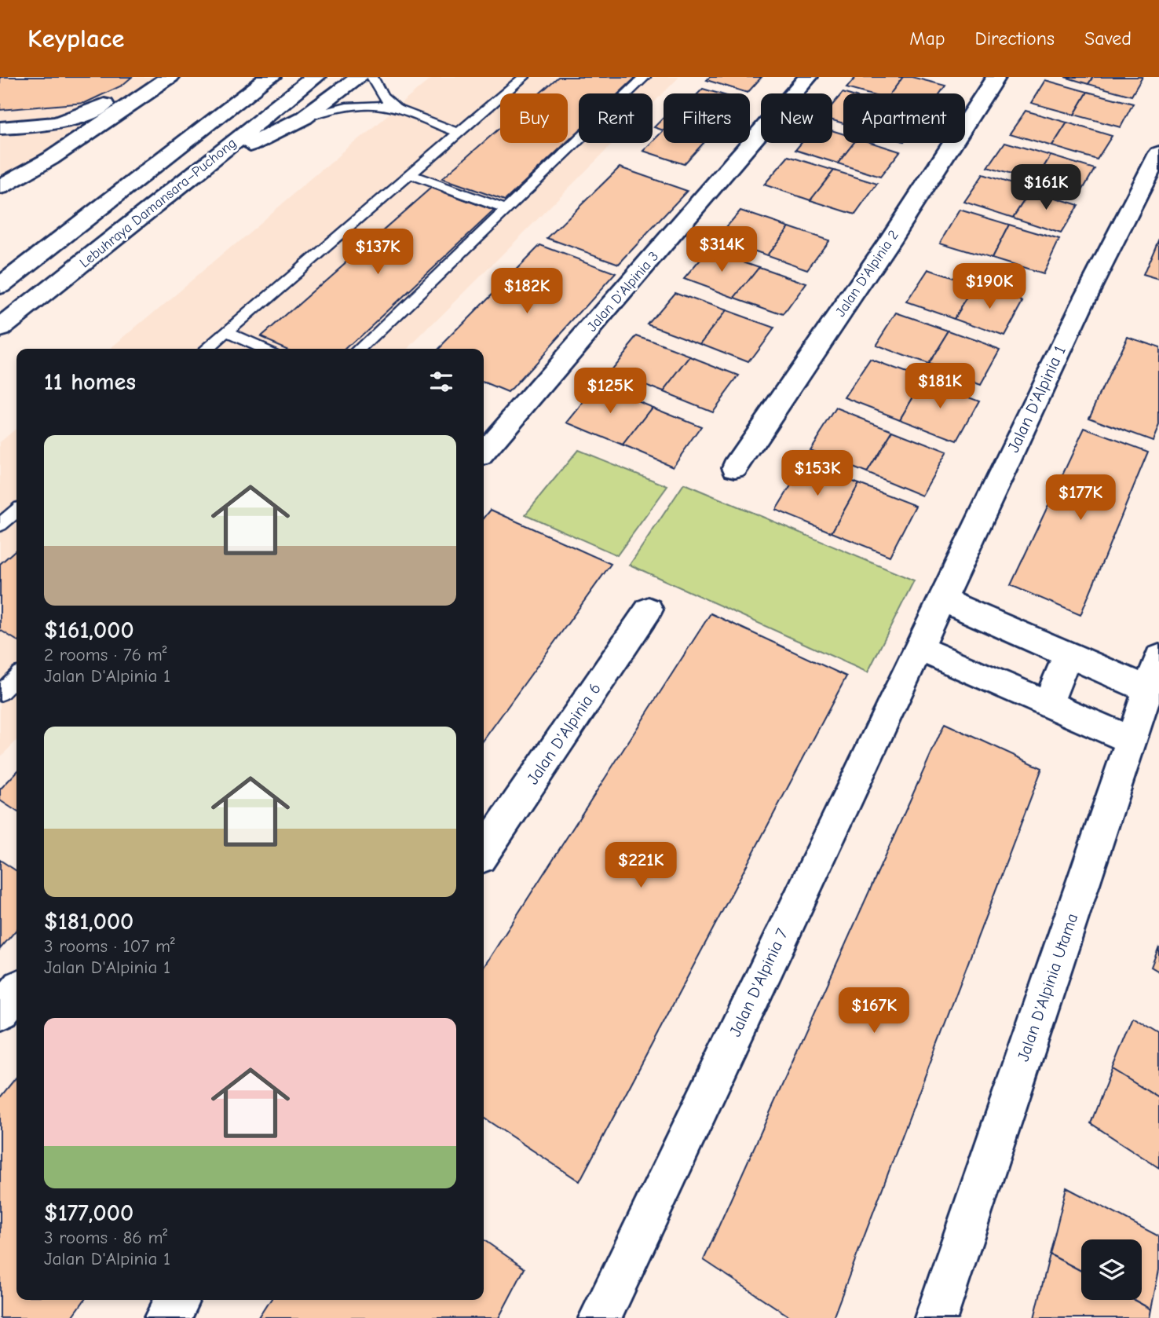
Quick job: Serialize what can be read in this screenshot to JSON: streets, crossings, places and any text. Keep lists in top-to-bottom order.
{
  "streets": {
    "main road": [
      "Lebuhraya Damansara–Puchong",
      "Jalan D'Alpinia 2",
      "Jalan D'Alpinia 3",
      "Jalan D'Alpinia 1",
      "Jalan D'Alpinia 6",
      "Jalan D'Alpinia 7",
      "Jalan D'Alpinia Utama"
    ]
  },
  "crossings": [
    ["Jalan D'Alpinia 1", "Jalan D'Alpinia 7"]
  ],
  "page": {
    "header": "Keyplace",
    "nav": ["Map", "Directions", "Saved"],
    "chip": [
      "Buy",
      "Rent",
      "Filters",
      "New",
      "Apartment"
    ],
    "price": [
      "$161K",
      "$314K",
      "$137K",
      "$190K",
      "$182K",
      "$181K",
      "$125K",
      "$153K",
      "$177K",
      "$221K",
      "$167K"
    ],
    "heading": "11 homes",
    "list": [
      {
        "name": "$161,000",
        "note": "2 rooms · 76 m² · Jalan D'Alpinia 1"
      },
      {
        "name": "$181,000",
        "note": "3 rooms · 107 m² · Jalan D'Alpinia 1"
      },
      {
        "name": "$177,000",
        "note": "3 rooms · 86 m² · Jalan D'Alpinia 1"
      }
    ]
  }
}
